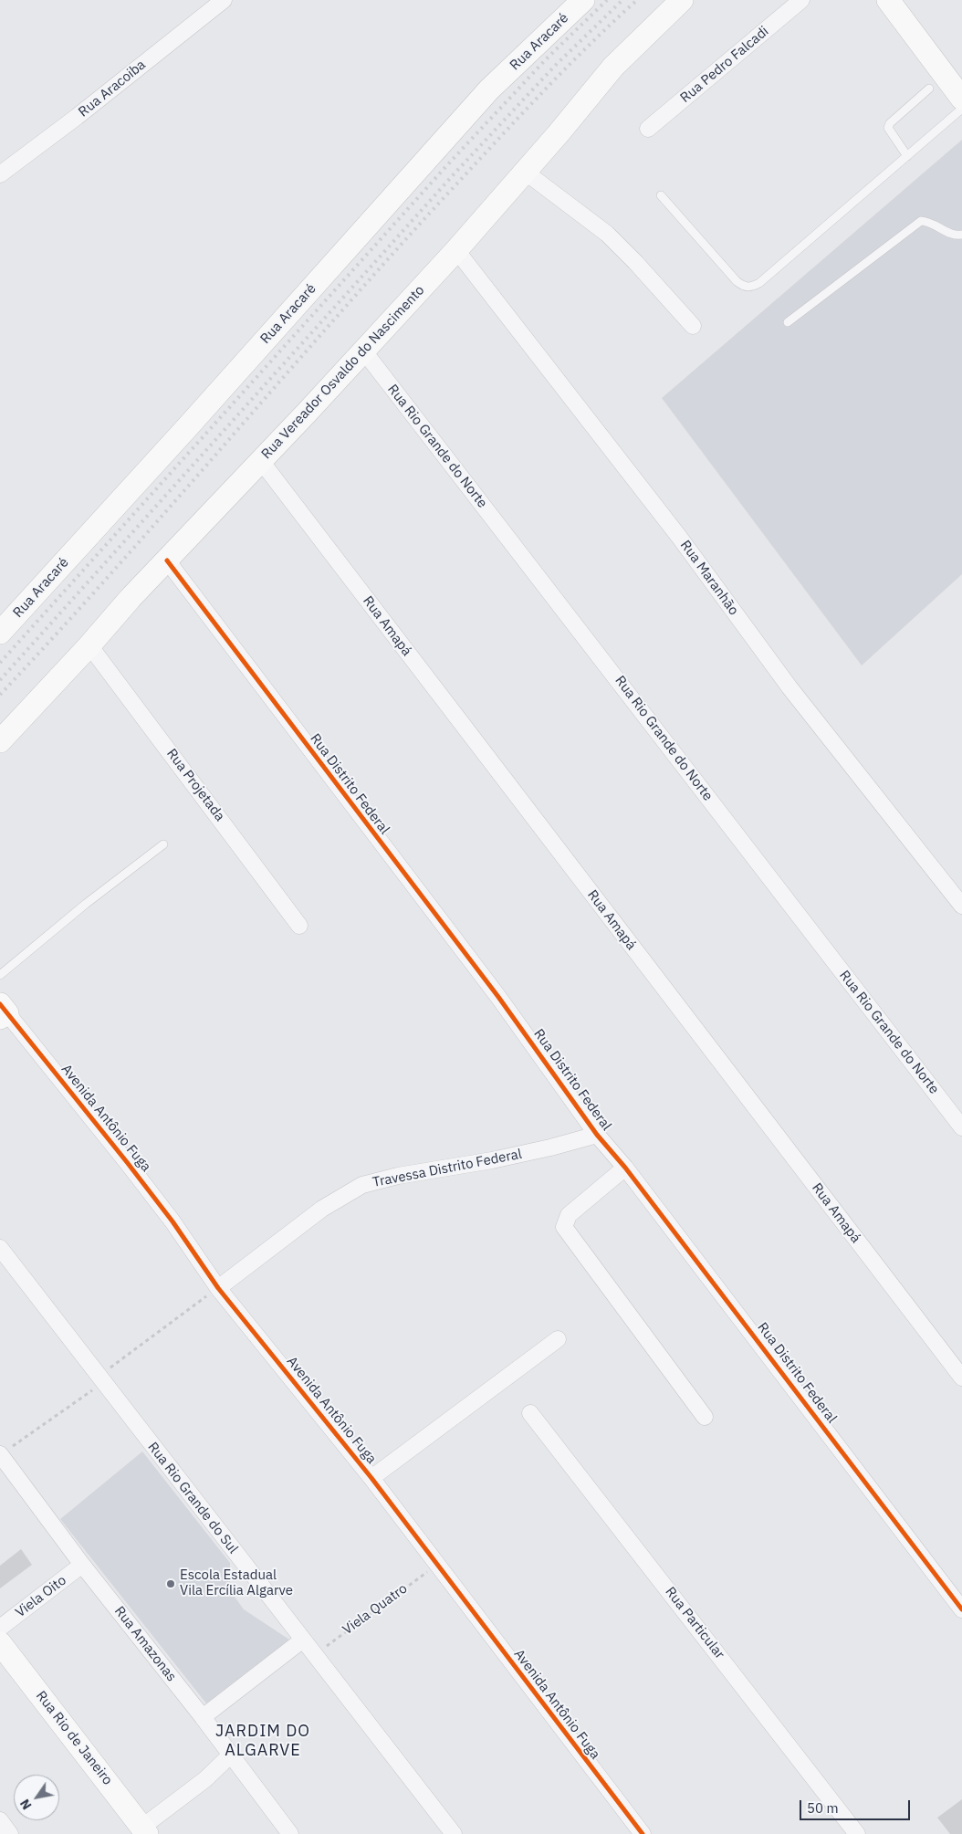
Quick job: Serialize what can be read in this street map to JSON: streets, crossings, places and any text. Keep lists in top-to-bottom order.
{
  "streets": {
    "street": [
      "Rua Aracaré",
      "Rua Pedro Falcadi",
      "Rua Aracoiba",
      "Rua Vereador Osvaldo do Nascimento",
      "Rua Rio Grande do Norte",
      "Rua Maranhão",
      "Rua Amapá",
      "Rua Distrito Federal",
      "Rua Projetada",
      "Avenida Antônio Fuga",
      "Travessa Distrito Federal",
      "Rua Rio Grande do Sul",
      "Viela Oito",
      "Rua Particular",
      "Rua Amazonas",
      "Rua Rio de Janeiro"
    ],
    "path": ["Viela Quatro"]
  },
  "crossings": [
    ["Rua Vereador Osvaldo do Nascimento", "Rua Rio Grande do Norte"],
    ["Rua Vereador Osvaldo do Nascimento", "Rua Maranhão"],
    ["Rua Vereador Osvaldo do Nascimento", "Rua Amapá"],
    ["Rua Vereador Osvaldo do Nascimento", "Rua Distrito Federal"],
    ["Rua Vereador Osvaldo do Nascimento", "Rua Projetada"],
    ["Rua Distrito Federal", "Travessa Distrito Federal"],
    ["Avenida Antônio Fuga", "Travessa Distrito Federal"],
    ["Avenida Antônio Fuga", "Viela Quatro"],
    ["Rua Rio Grande do Sul", "Viela Quatro"],
    ["Viela Oito", "Rua Amazonas"],
    ["Viela Oito", "Rua Rio de Janeiro"]
  ],
  "districts": ["JARDIM DO ALGARVE"],
  "places": ["Escola Estadual Vila Ercília Algarve"],
  "scale_bar": "50 m",
  "north": "bottom left"
}
